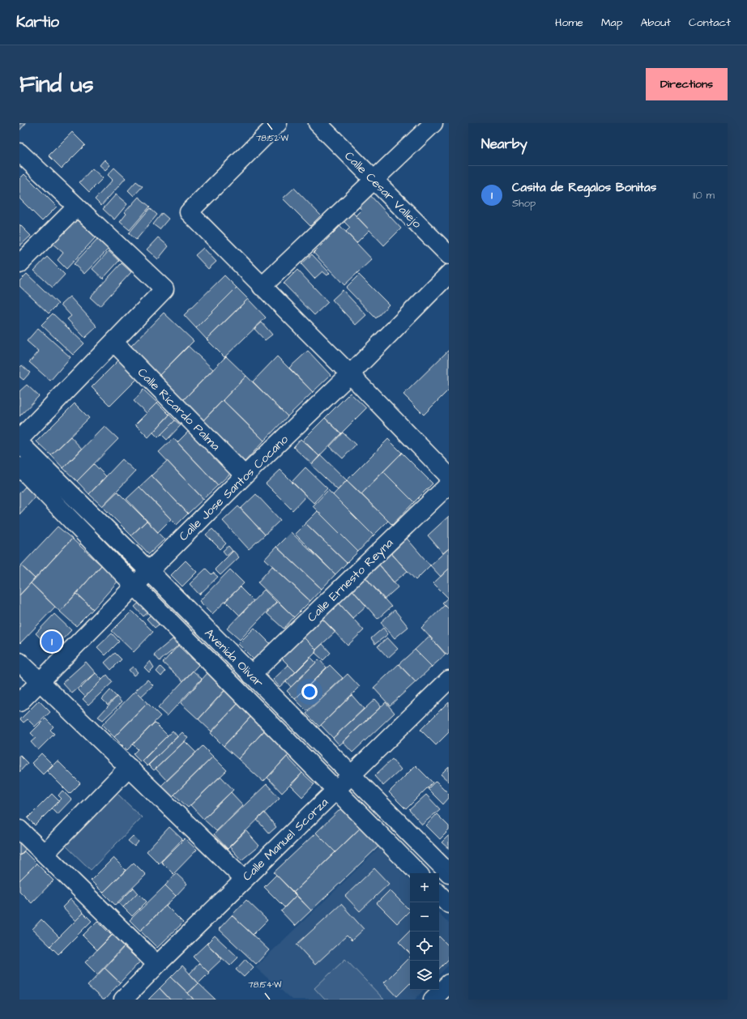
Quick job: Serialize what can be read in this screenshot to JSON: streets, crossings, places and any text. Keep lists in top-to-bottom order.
{
  "streets": {
    "street": [
      "Calle Cesar Vallejo",
      "Calle Ricardo Palma",
      "Calle Jose Santos Cocano",
      "Calle Ernesto Reyna",
      "Avenida Olivar",
      "Calle Manuel Scorza"
    ]
  },
  "crossings": [
    ["Calle Ricardo Palma", "Calle Jose Santos Cocano"],
    ["Calle Jose Santos Cocano", "Avenida Olivar"],
    ["Calle Ernesto Reyna", "Avenida Olivar"],
    ["Avenida Olivar", "Calle Manuel Scorza"]
  ],
  "page": {
    "header": "Kartio",
    "nav": [
      "Home",
      "Map",
      "About",
      "Contact"
    ],
    "buttons": "Directions",
    "title": "Find us",
    "heading": "Nearby",
    "list": [
      {
        "mark": "1",
        "name": "Casita de Regalos Bonitas",
        "note": "Shop",
        "value": "110 m"
      }
    ],
    "pins": "1",
    "map_buttons": ["+", "−"]
  },
  "coordinates": ["78.152°W", "78.154°W"]
}
